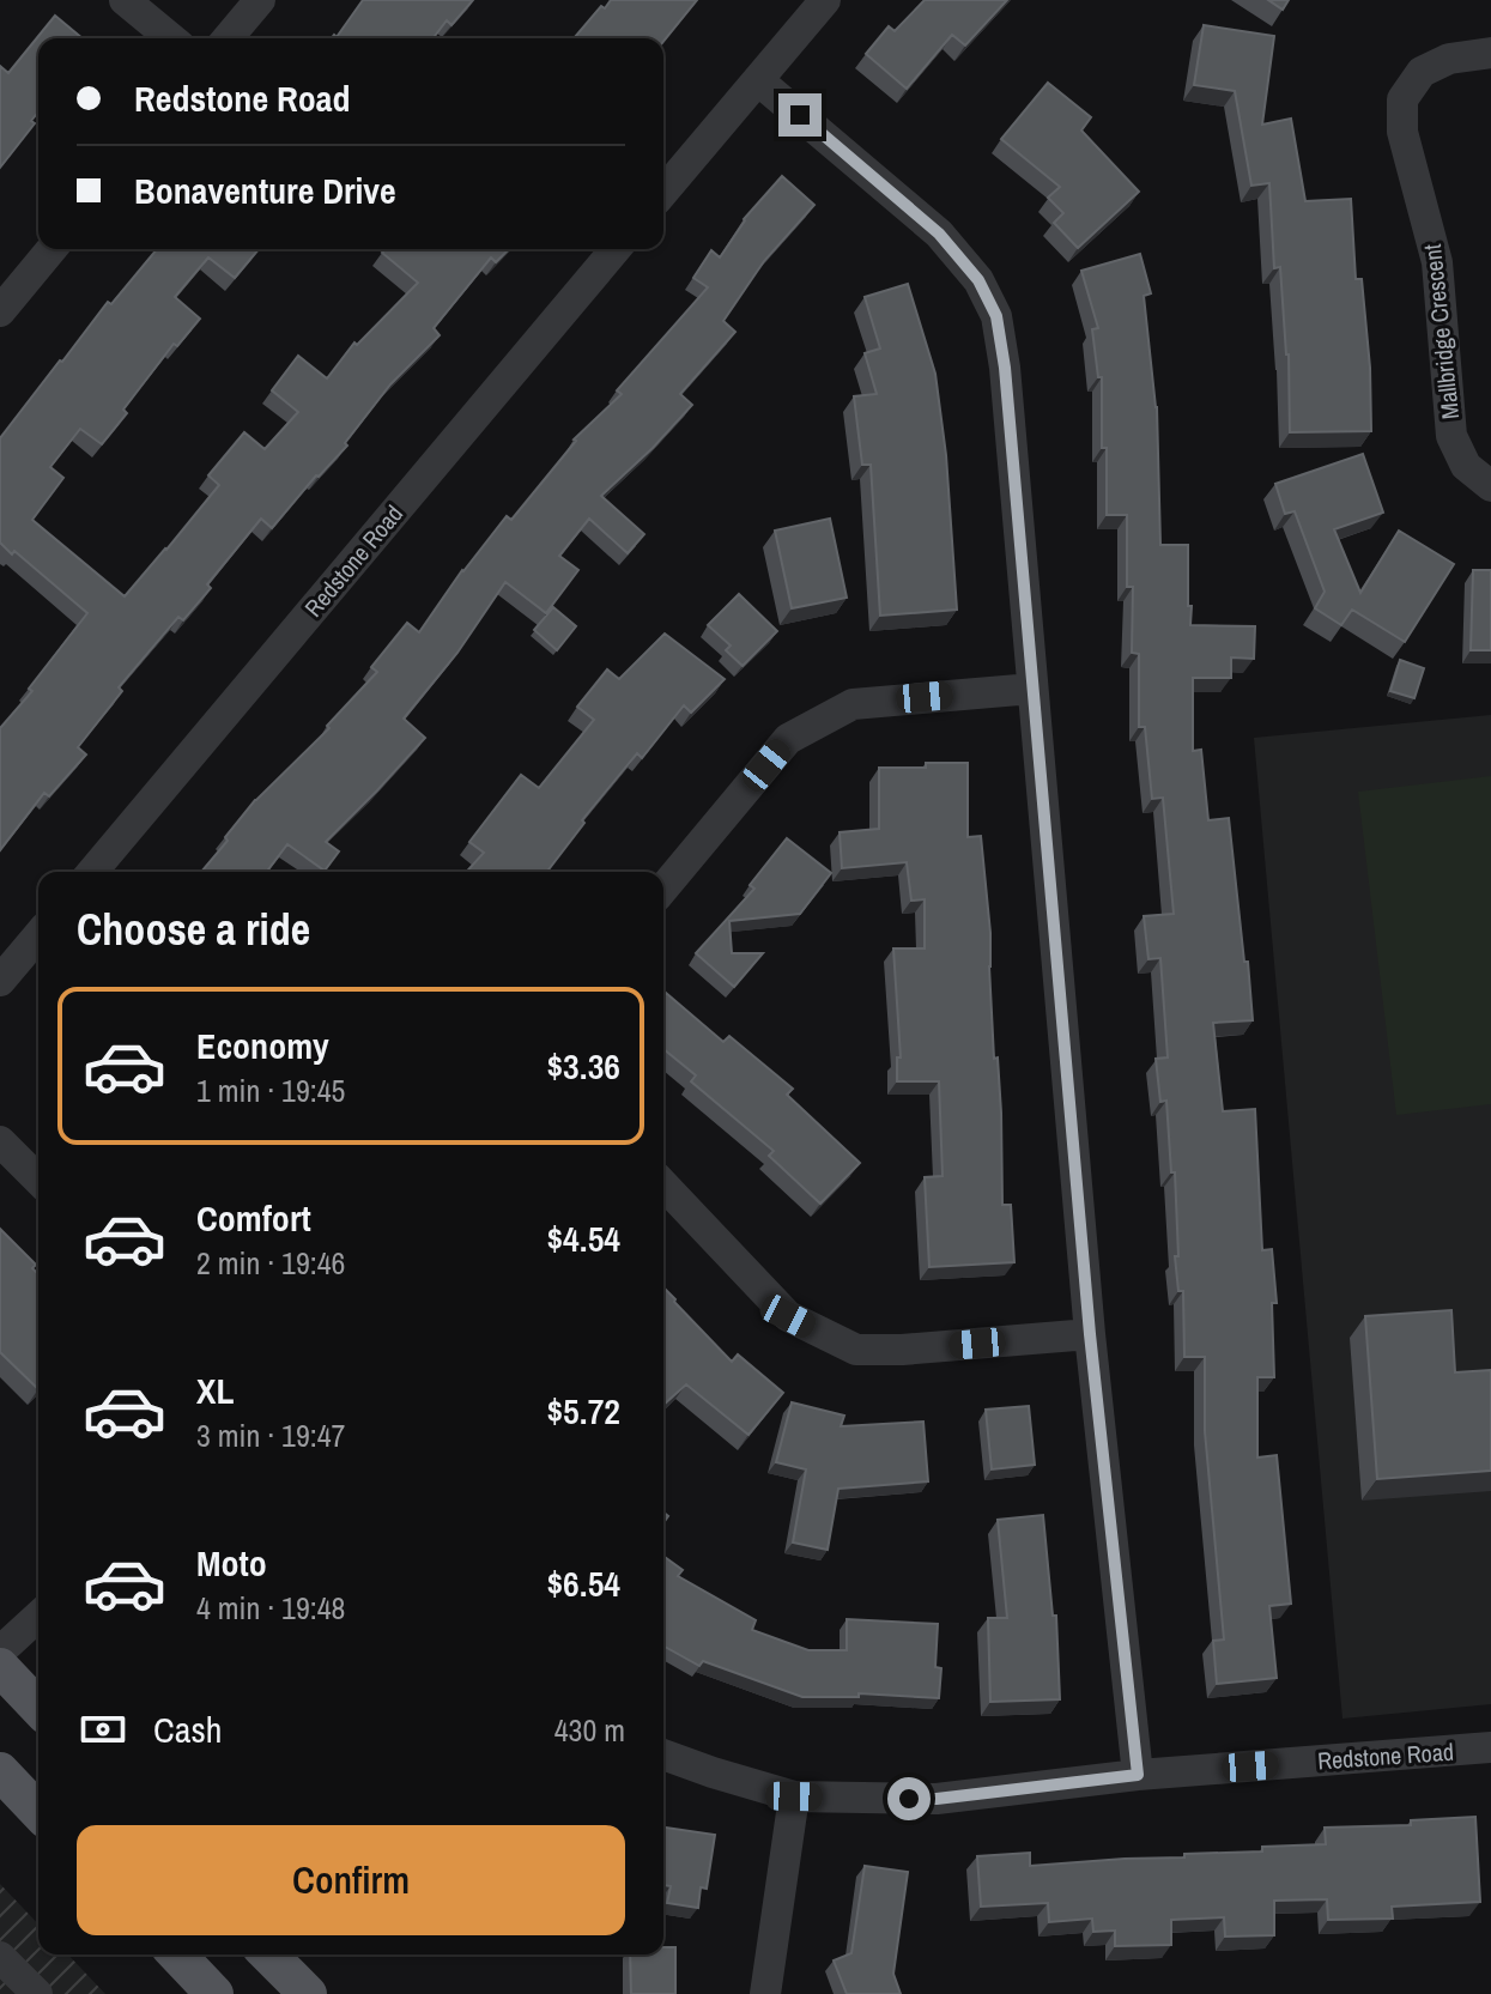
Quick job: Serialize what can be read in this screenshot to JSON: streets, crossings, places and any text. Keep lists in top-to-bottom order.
{
  "streets": {
    "street": ["Mallbridge Crescent", "Redstone Road"]
  },
  "page": {
    "banner": ["Redstone Road", "Bonaventure Drive"],
    "heading": "Choose a ride",
    "list": [
      {
        "name": "Economy",
        "note": "1 min · 19:45",
        "value": "$3.36"
      },
      {
        "name": "Comfort",
        "note": "2 min · 19:46",
        "value": "$4.54"
      },
      {
        "name": "XL",
        "note": "3 min · 19:47",
        "value": "$5.72"
      },
      {
        "name": "Moto",
        "note": "4 min · 19:48",
        "value": "$6.54"
      }
    ],
    "pay": ["Cash", "430 m"],
    "buttons": "Confirm"
  }
}
